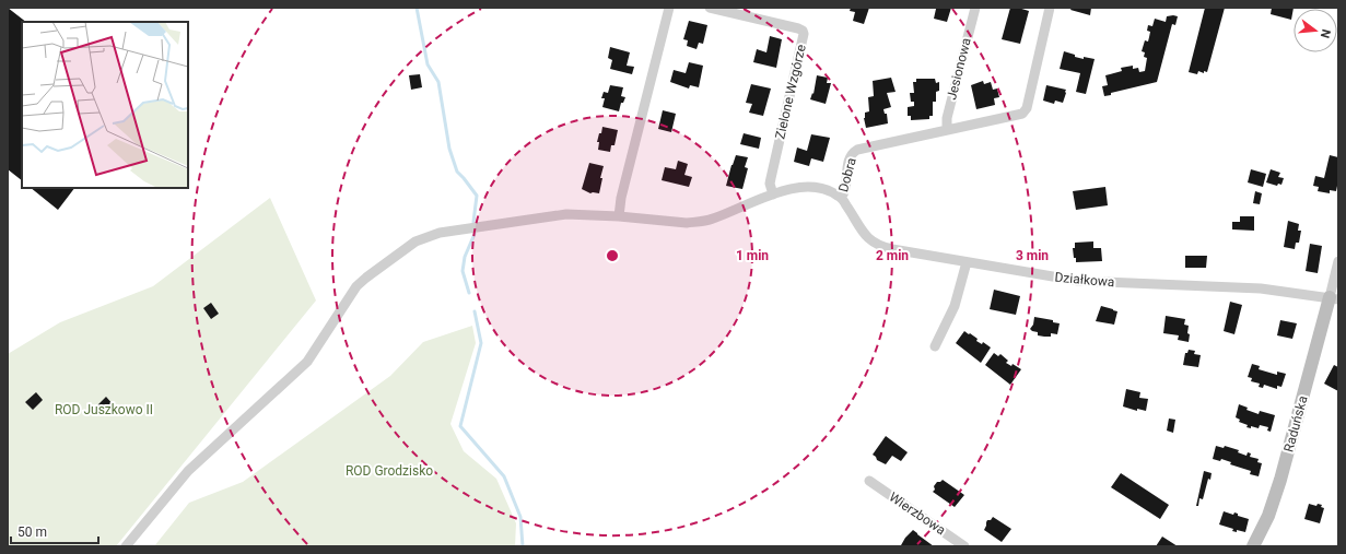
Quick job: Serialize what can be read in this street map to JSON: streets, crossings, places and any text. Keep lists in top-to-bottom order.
{
  "streets": {
    "street": [
      "Jesionowa",
      "Zielone Wzgórze",
      "Dobra",
      "Działkowa",
      "Raduńska",
      "Wierzbowa"
    ]
  },
  "crossings": [
    ["Jesionowa", "Dobra"],
    ["Zielone Wzgórze", "Dobra"],
    ["Dobra", "Działkowa"],
    ["Działkowa", "Raduńska"]
  ],
  "parks": ["ROD Juszkowo II", "ROD Grodzisko"],
  "scale_bar": "50 m",
  "north": "right",
  "rings": ["1 min", "2 min", "3 min"]
}
